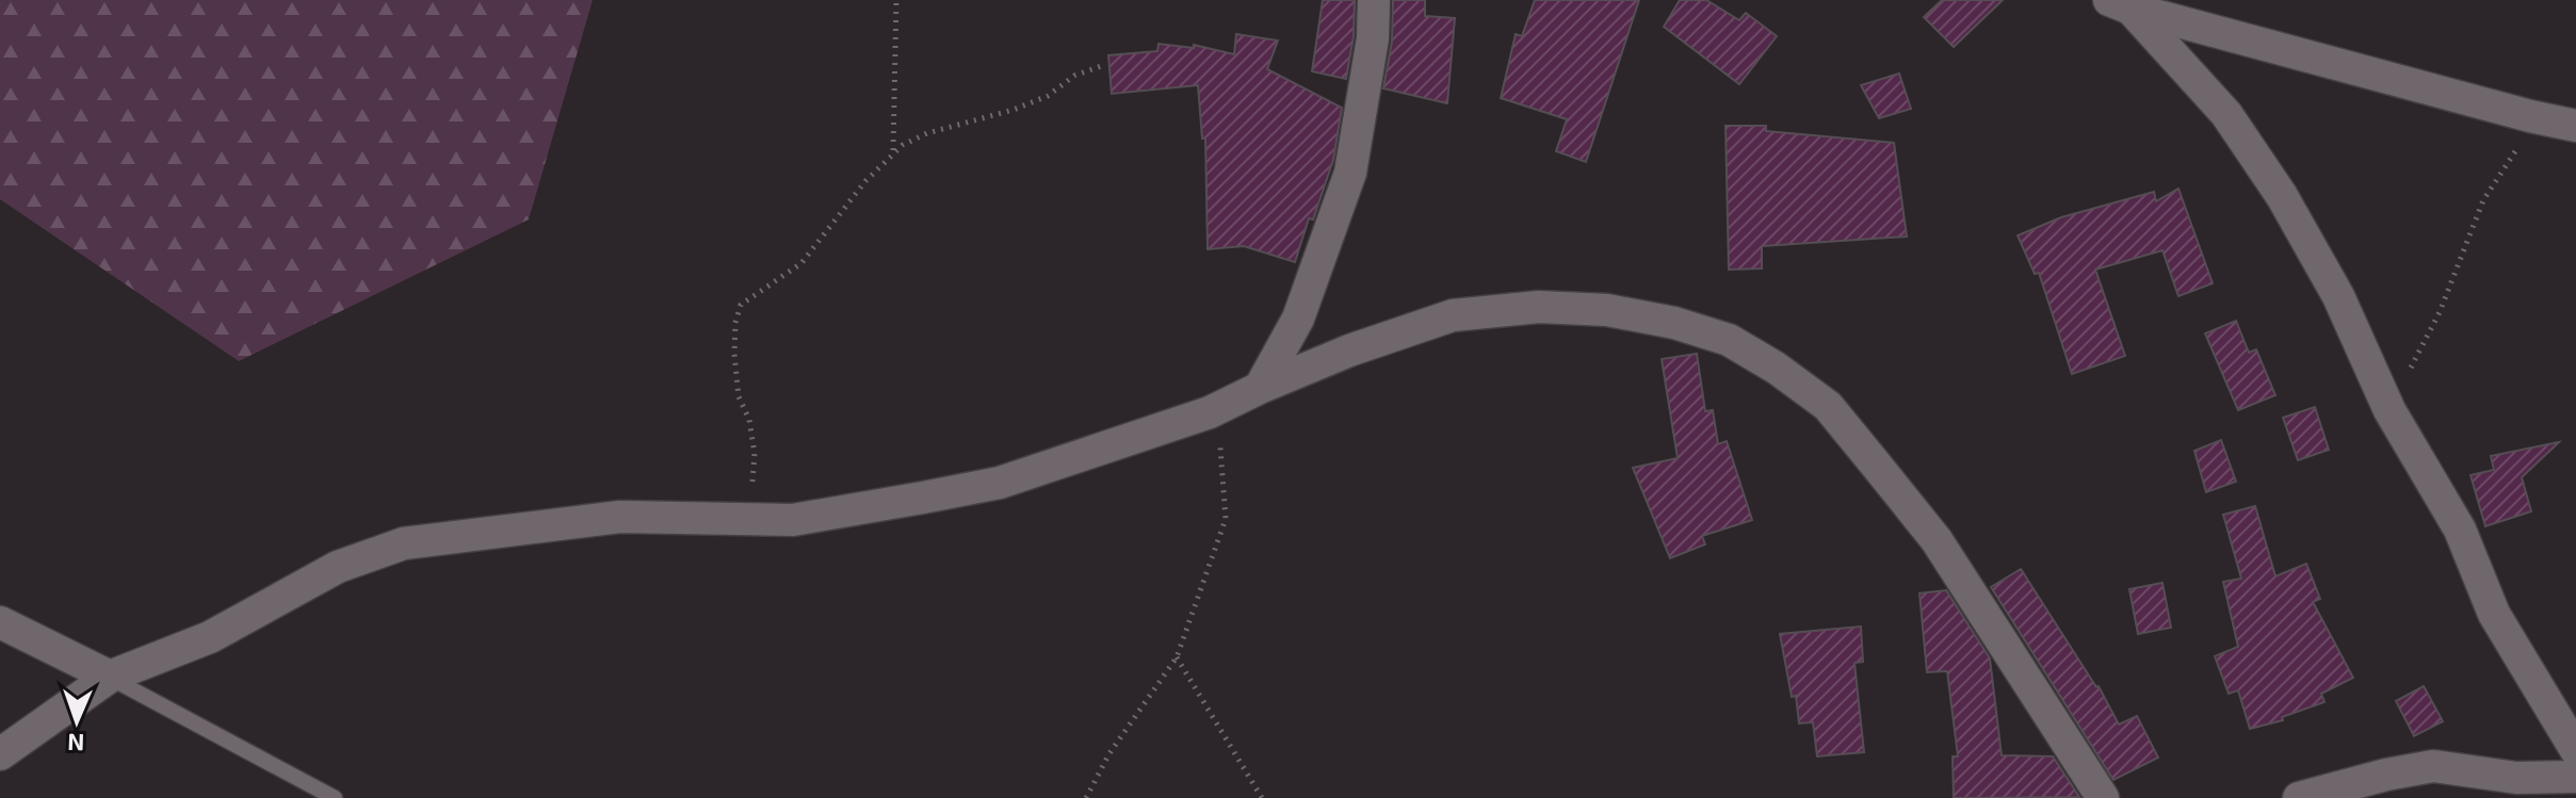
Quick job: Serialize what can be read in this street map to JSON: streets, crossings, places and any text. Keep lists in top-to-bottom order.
{
  "north": "bottom"
}
